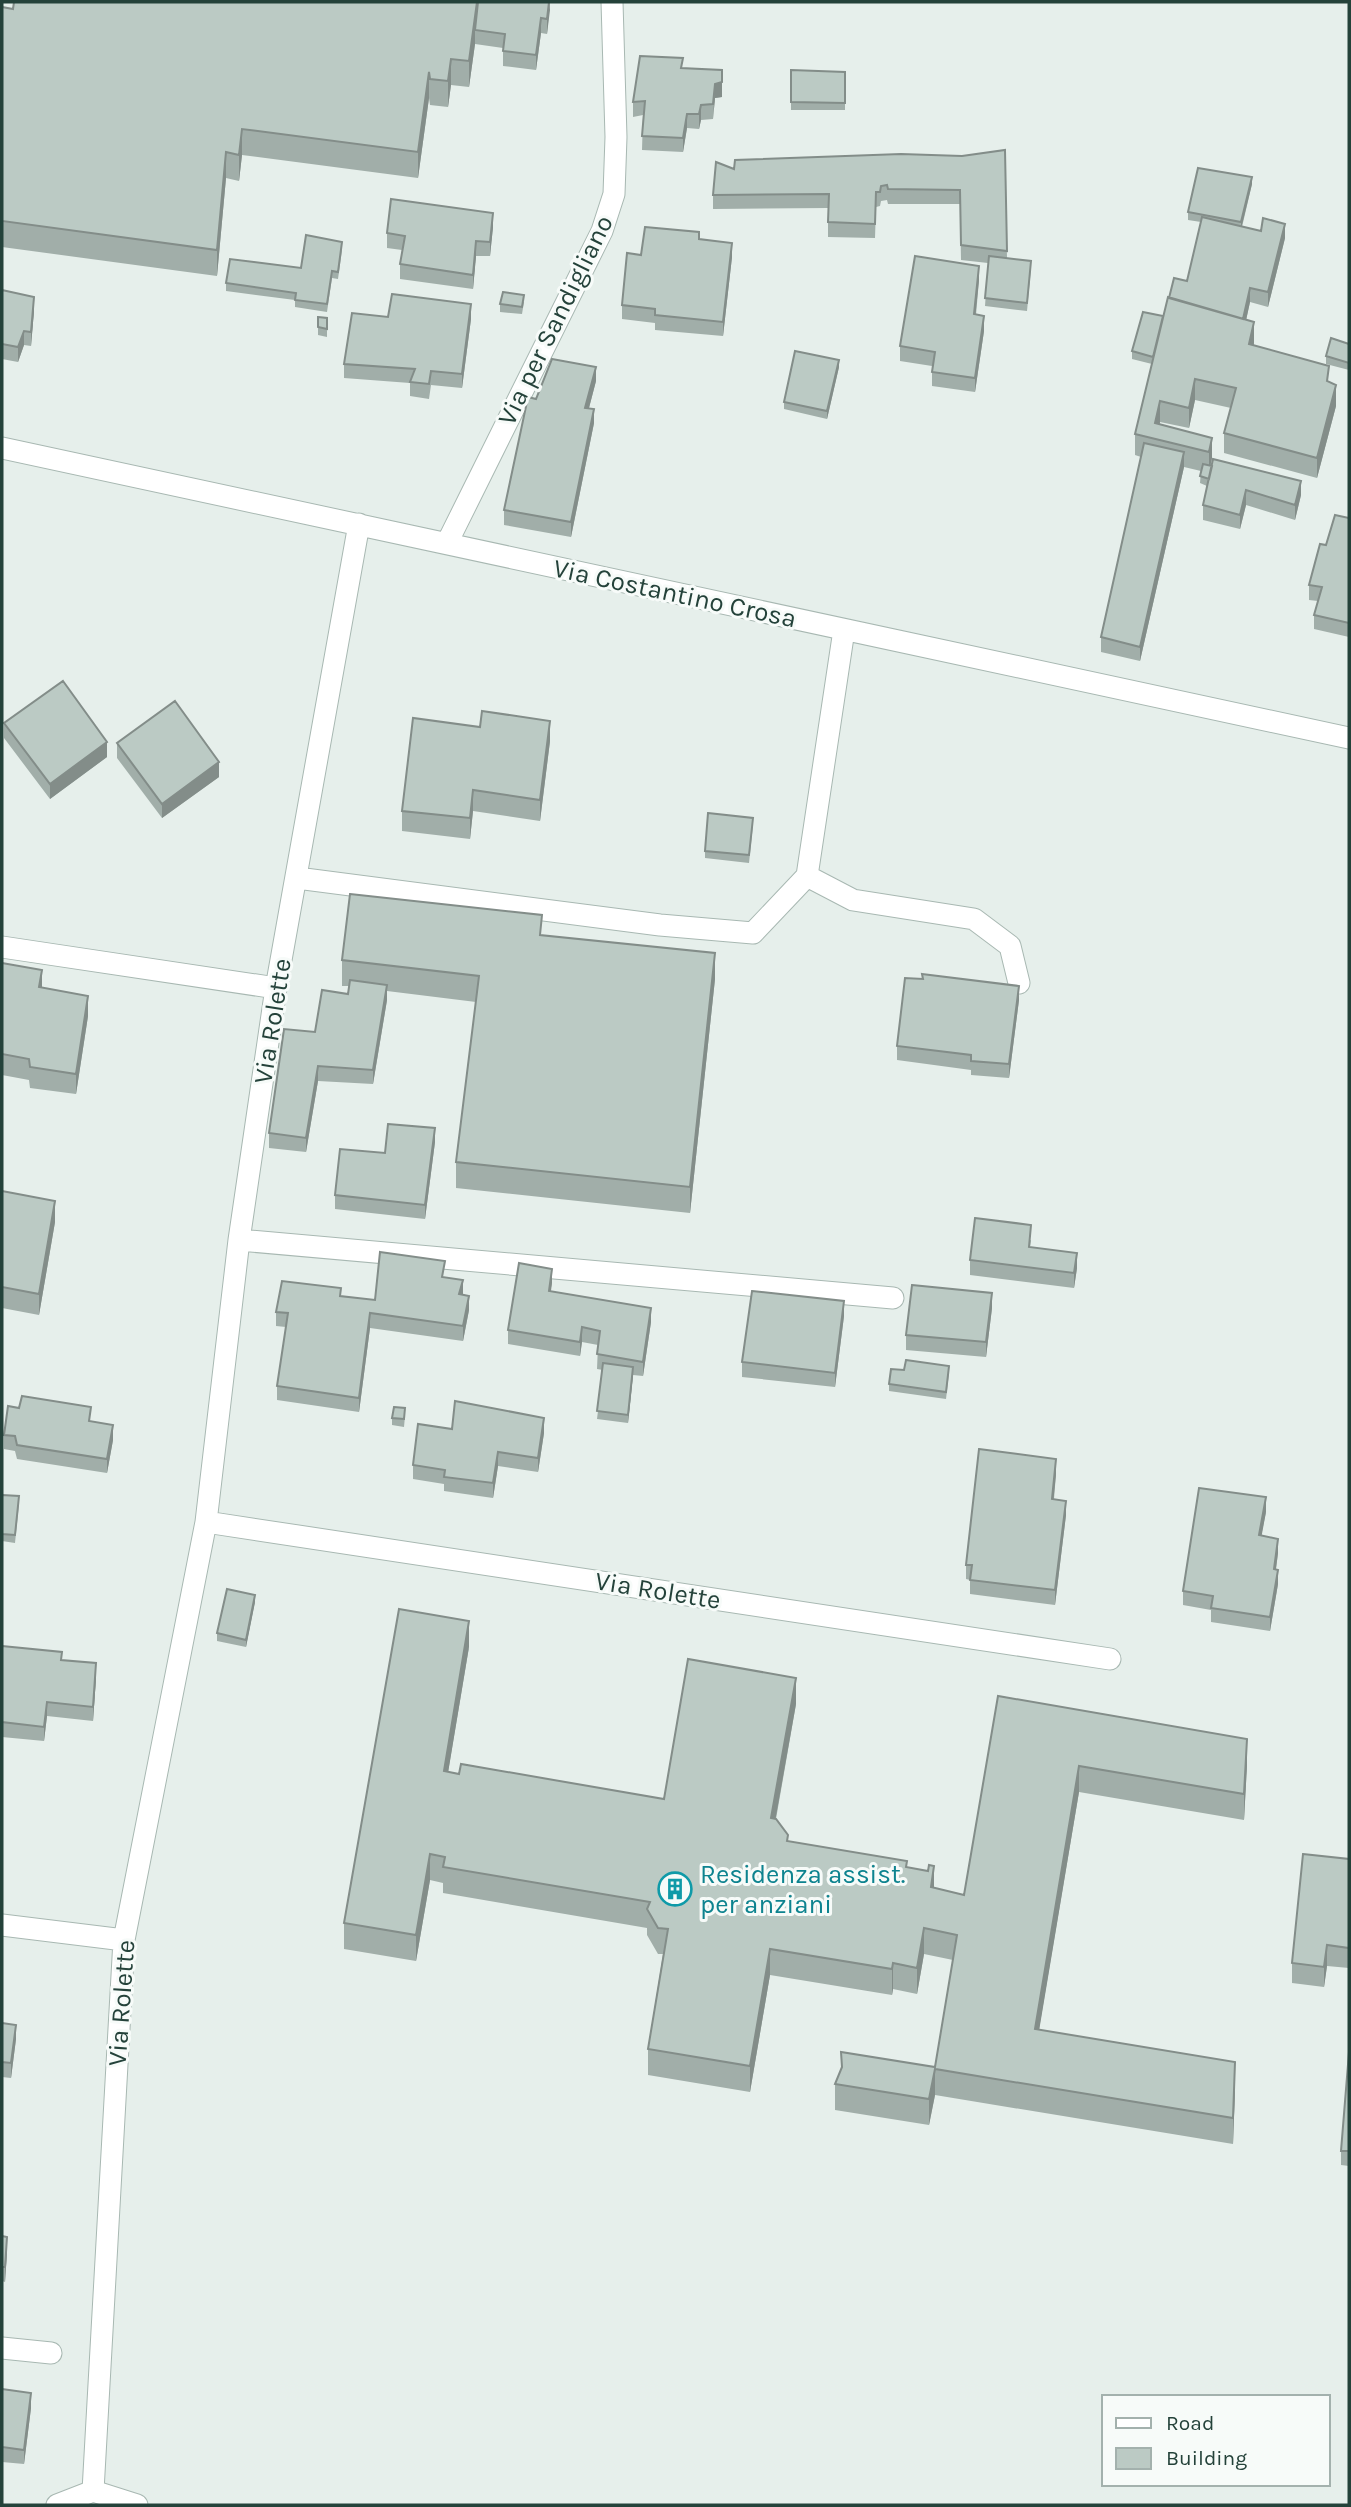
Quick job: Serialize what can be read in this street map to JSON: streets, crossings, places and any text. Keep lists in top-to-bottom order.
{
  "streets": {
    "street": ["Via per Sandigliano", "Via Costantino Crosa", "Via Rolette"]
  },
  "crossings": [
    ["Via per Sandigliano", "Via Costantino Crosa"],
    ["Via Costantino Crosa", "Via Rolette"]
  ],
  "places": {
    "building": ["Residenza assist. per anziani"]
  },
  "legend": ["Road", "Building"]
}
